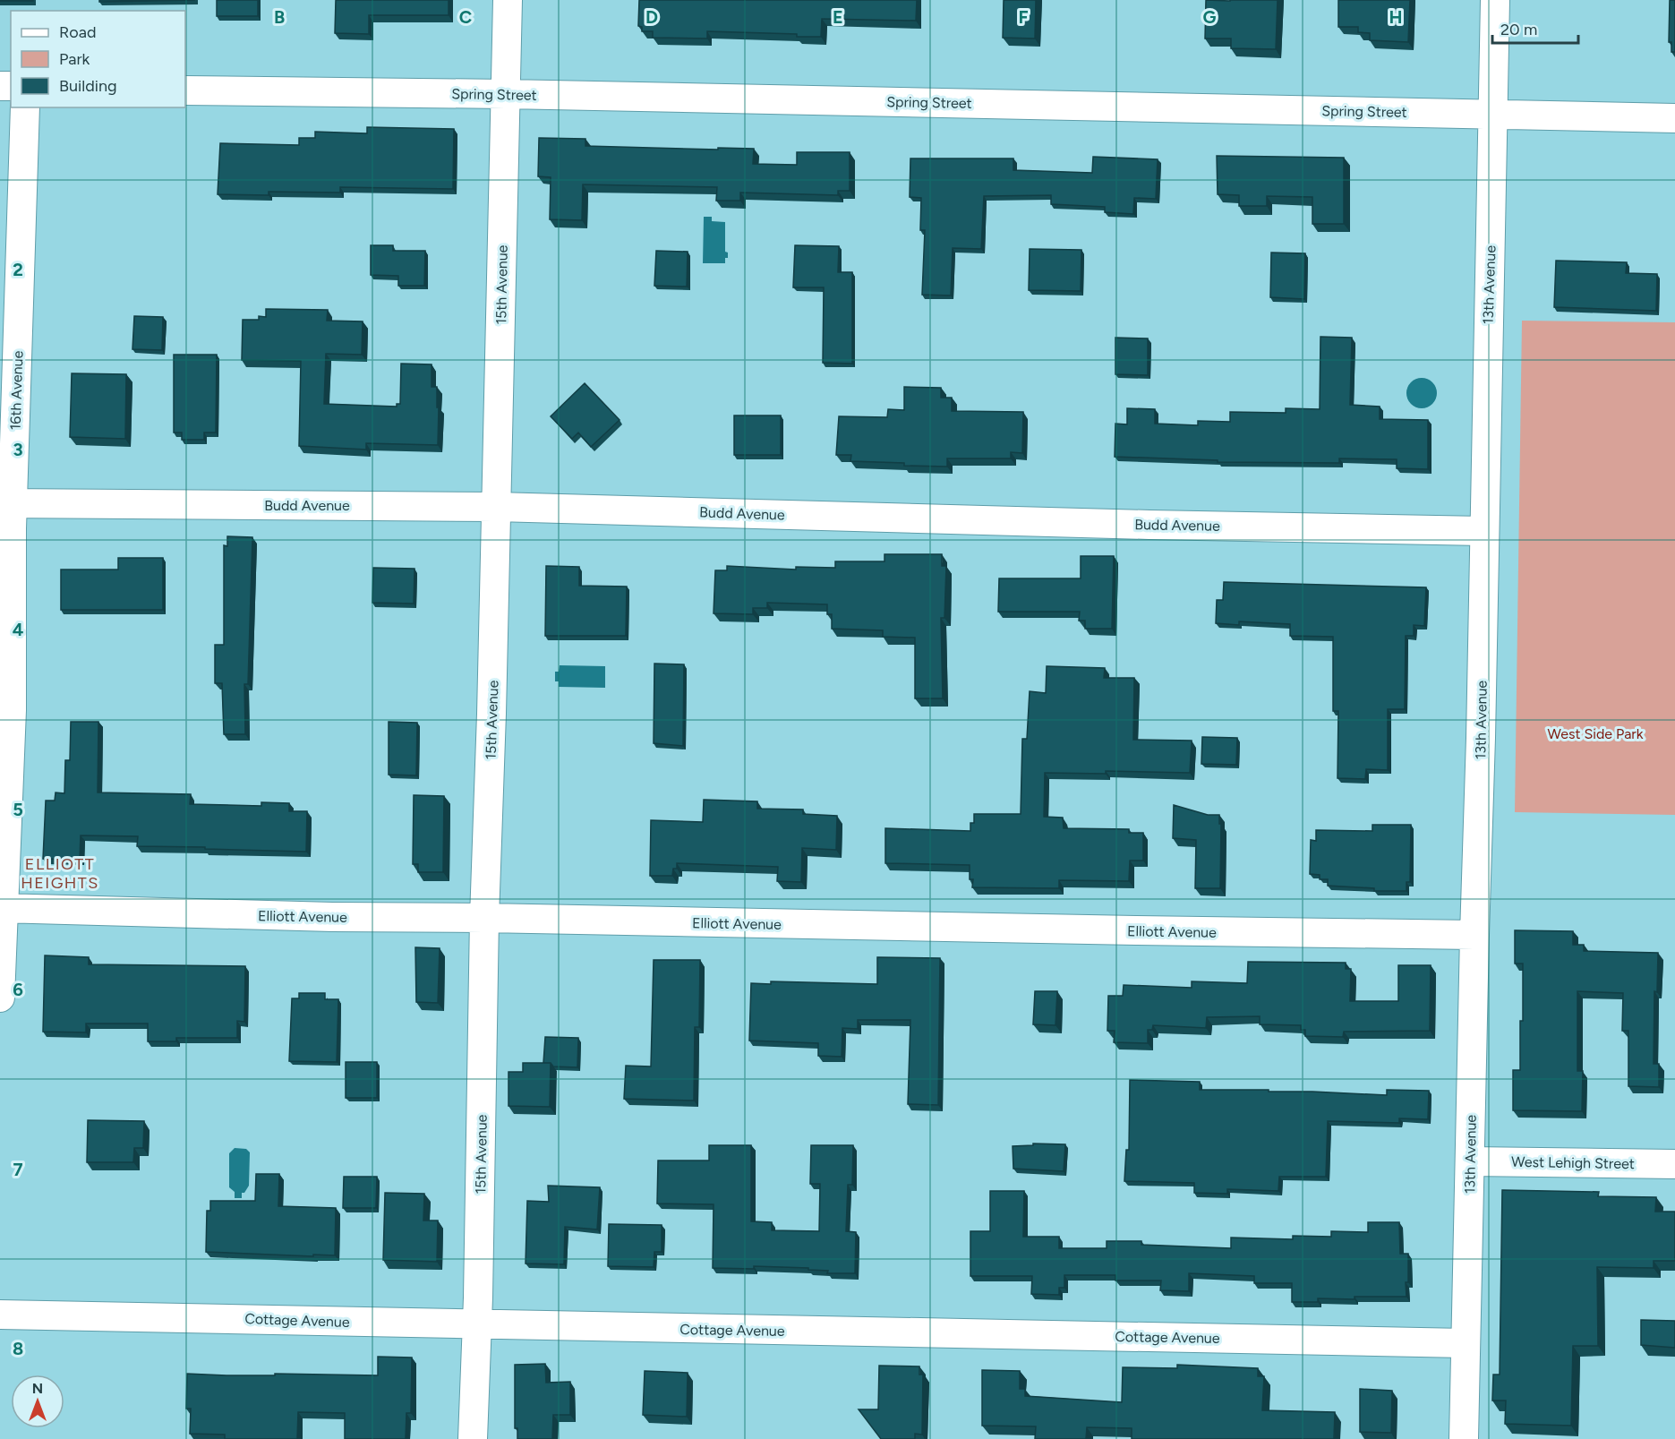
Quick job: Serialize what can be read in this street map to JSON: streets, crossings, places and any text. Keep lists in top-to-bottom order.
{
  "streets": {
    "street": [
      "Spring Street",
      "15th Avenue",
      "13th Avenue",
      "16th Avenue",
      "Budd Avenue",
      "Elliott Avenue",
      "West Lehigh Street",
      "Cottage Avenue"
    ]
  },
  "crossings": [
    ["Spring Street", "15th Avenue"],
    ["Spring Street", "13th Avenue"],
    ["15th Avenue", "Budd Avenue"],
    ["15th Avenue", "Elliott Avenue"],
    ["15th Avenue", "Cottage Avenue"],
    ["13th Avenue", "Budd Avenue"],
    ["13th Avenue", "Elliott Avenue"],
    ["13th Avenue", "West Lehigh Street"],
    ["13th Avenue", "Cottage Avenue"],
    ["16th Avenue", "Budd Avenue"],
    ["16th Avenue", "Elliott Avenue"]
  ],
  "districts": ["ELLIOTT HEIGHTS"],
  "parks": ["West Side Park"],
  "legend": ["Road", "Park", "Building"],
  "scale_bar": "20 m",
  "north": "top",
  "grid": {
    "columns": [
      "B",
      "C",
      "D",
      "E",
      "F",
      "G",
      "H"
    ],
    "rows": [
      "2",
      "3",
      "4",
      "5",
      "6",
      "7",
      "8"
    ]
  }
}
